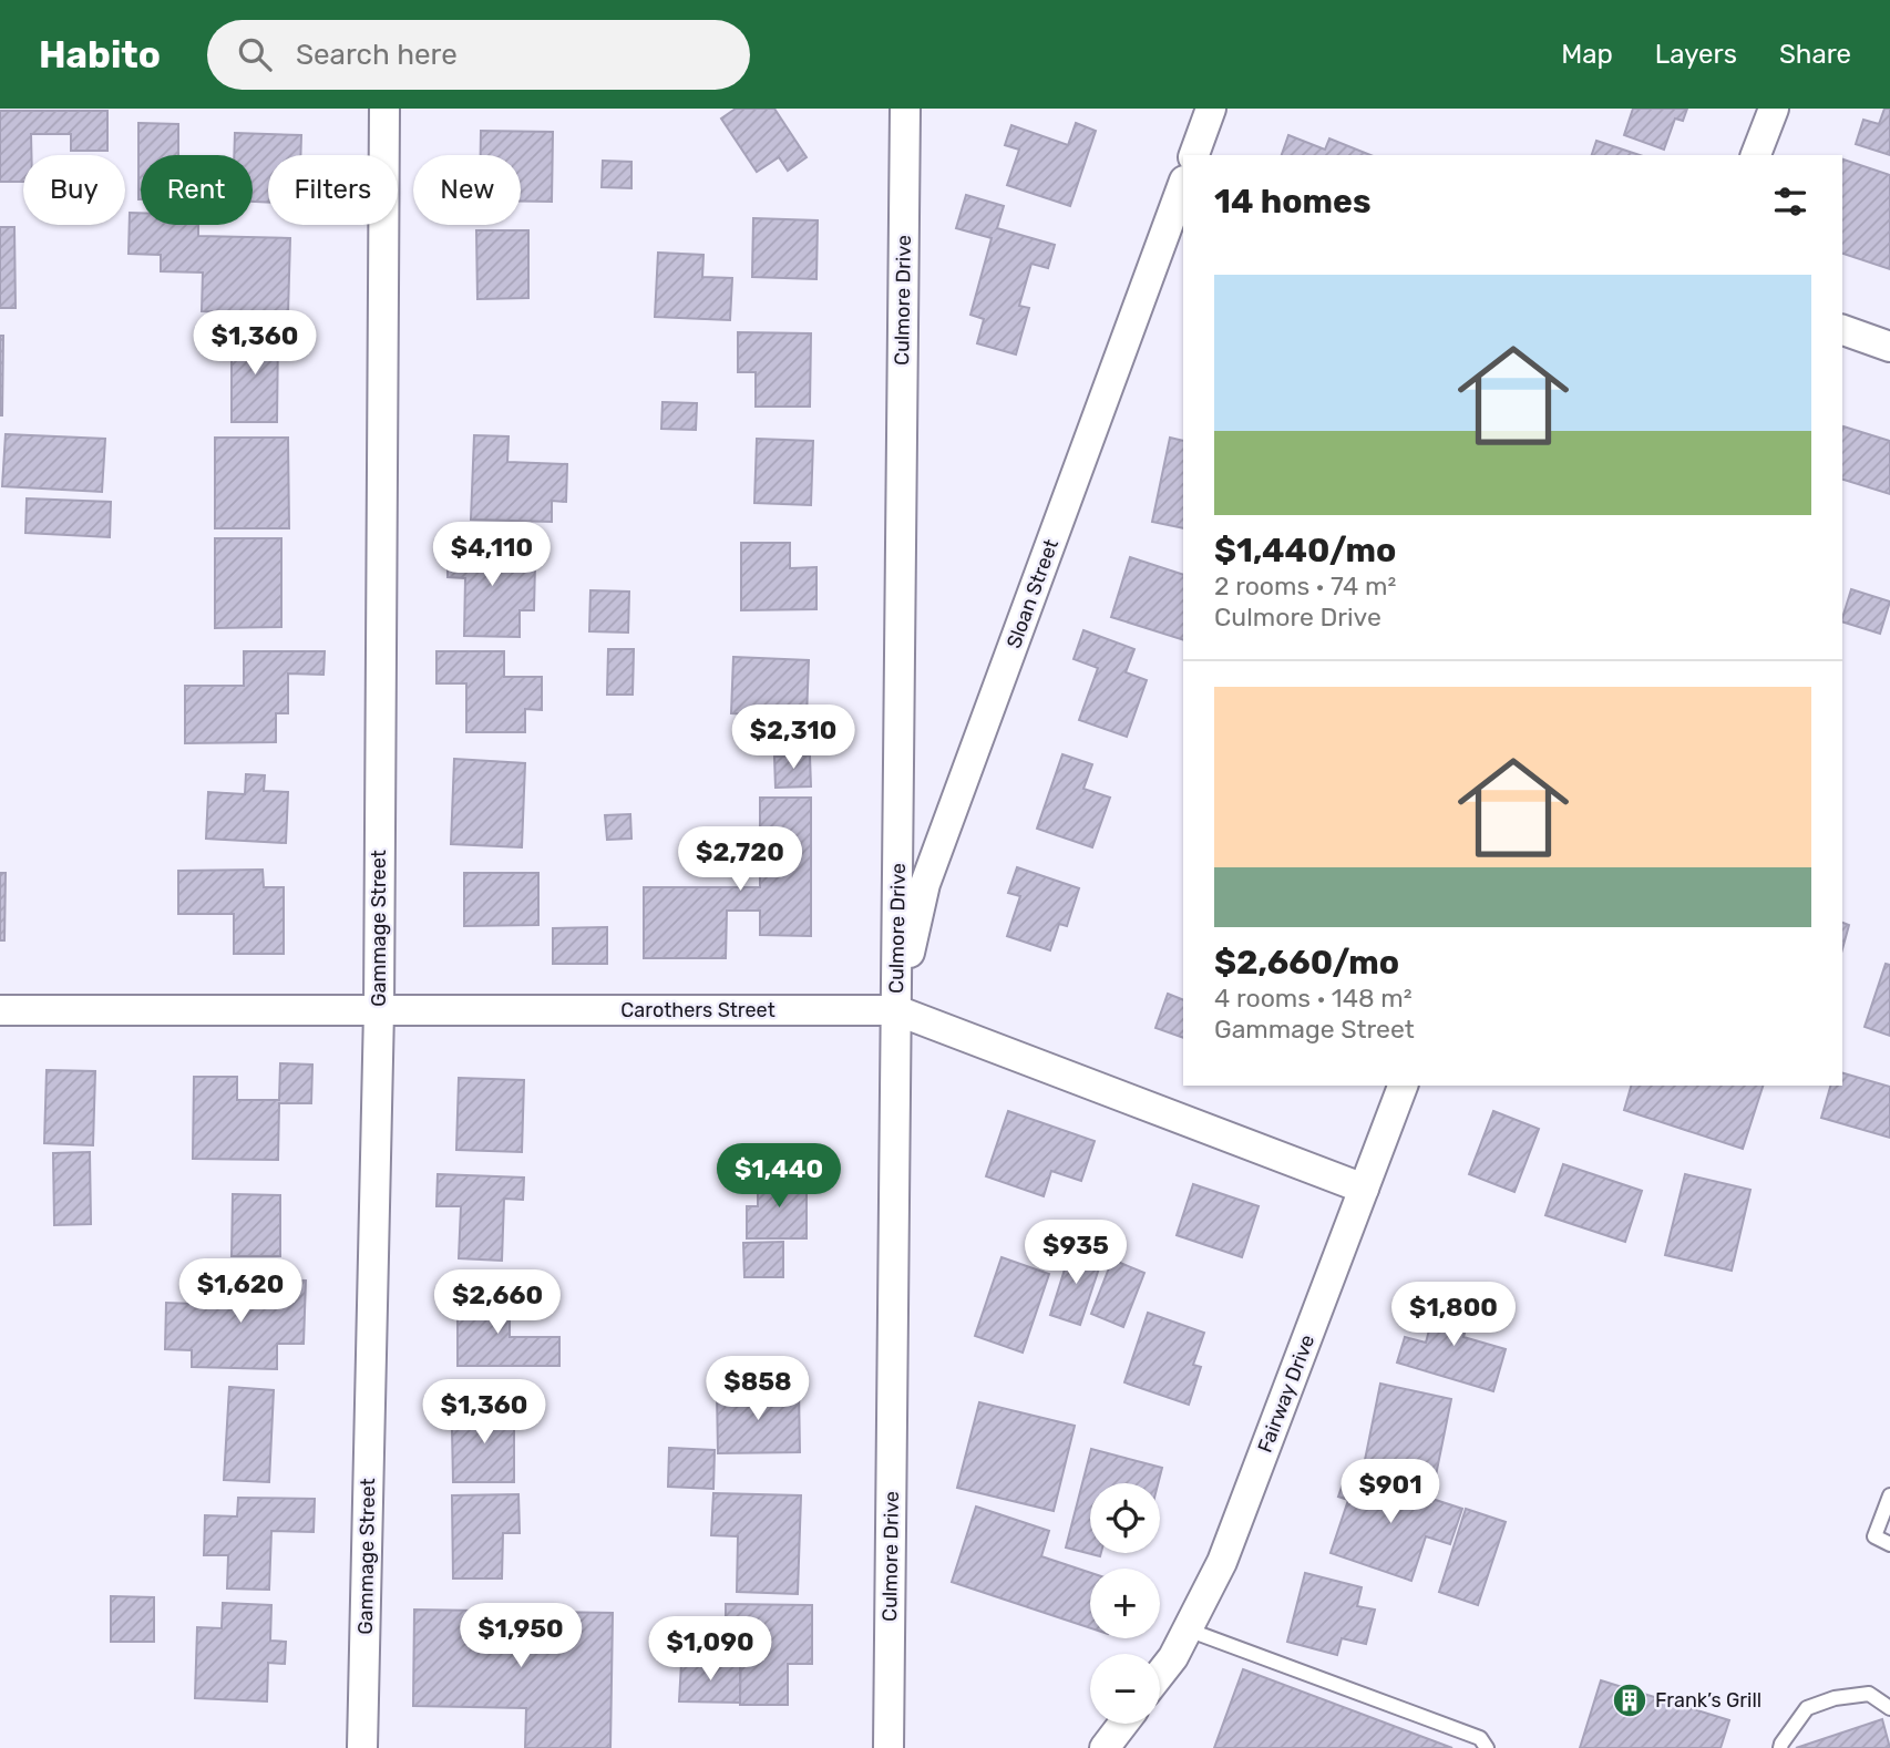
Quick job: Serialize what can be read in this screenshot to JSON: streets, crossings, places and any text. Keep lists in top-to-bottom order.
{
  "streets": {
    "street": [
      "Culmore Drive",
      "Sloan Street",
      "Gammage Street",
      "Carothers Street",
      "Fairway Drive"
    ]
  },
  "crossings": [
    ["Culmore Drive", "Sloan Street"],
    ["Culmore Drive", "Carothers Street"],
    ["Sloan Street", "Carothers Street"],
    ["Gammage Street", "Carothers Street"],
    ["Carothers Street", "Fairway Drive"]
  ],
  "places": {
    "building": ["Frank’s Grill"]
  },
  "page": {
    "header": "Habito",
    "search": "Search here",
    "nav": ["Map", "Layers", "Share"],
    "chip": [
      "Buy",
      "Rent",
      "Filters",
      "New"
    ],
    "heading": "14 homes",
    "list": [
      {
        "name": "$1,440/mo",
        "note": "2 rooms · 74 m² · Culmore Drive"
      },
      {
        "name": "$2,660/mo",
        "note": "4 rooms · 148 m² · Gammage Street"
      }
    ],
    "price": [
      "$1,360",
      "$4,110",
      "$2,310",
      "$2,720",
      "$1,440",
      "$935",
      "$1,620",
      "$2,660",
      "$1,800",
      "$858",
      "$1,360",
      "$901",
      "$1,950",
      "$1,090"
    ],
    "map_buttons": ["+", "−"]
  }
}
